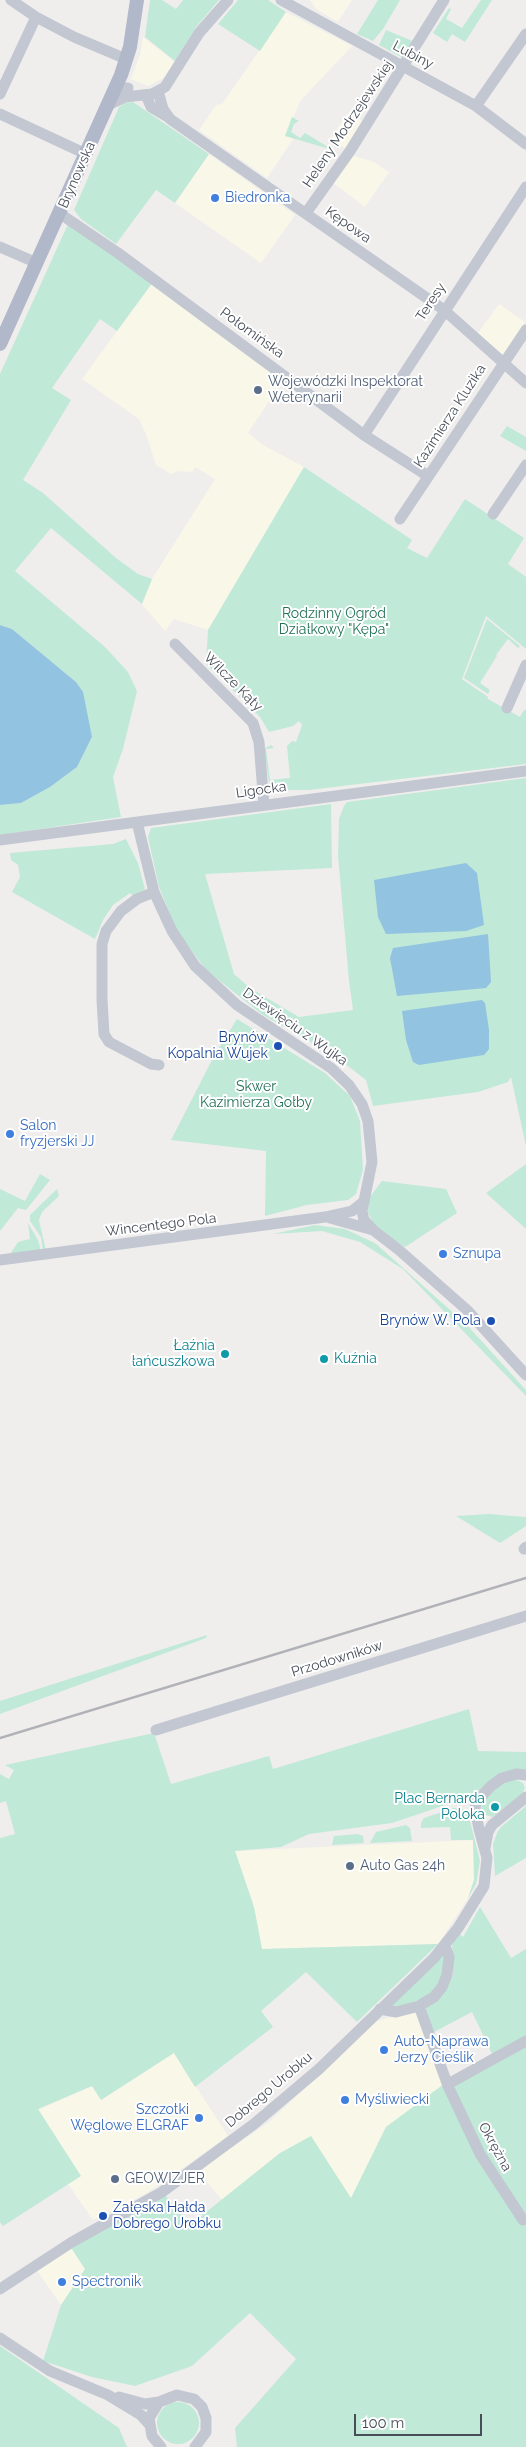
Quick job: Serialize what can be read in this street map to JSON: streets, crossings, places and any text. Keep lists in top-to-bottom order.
{
  "streets": {
    "main road": ["Brynowska"],
    "street": [
      "Lubiny",
      "Heleny Modrzejewskiej",
      "Kępowa",
      "Teresy",
      "Połomińska",
      "Kazimierza Kluzika",
      "Wilcze Kąty",
      "Ligocka",
      "Dziewięciu z Wujka",
      "Wincentego Pola",
      "Przodowników",
      "Dobrego Urobku",
      "Okrężna"
    ]
  },
  "crossings": [
    ["Lubiny", "Heleny Modrzejewskiej"],
    ["Heleny Modrzejewskiej", "Kępowa"],
    ["Brynowska", "Połomińska"],
    ["Kępowa", "Teresy"],
    ["Kępowa", "Kazimierza Kluzika"],
    ["Teresy", "Połomińska"],
    ["Połomińska", "Kazimierza Kluzika"],
    ["Wilcze Kąty", "Ligocka"],
    ["Ligocka", "Dziewięciu z Wujka"],
    ["Dziewięciu z Wujka", "Wincentego Pola"]
  ],
  "parks": ["Rodzinny Ogród Działkowy \"Kępa\"", "Skwer Kazimierza Gołby"],
  "places": [
    "Biedronka",
    "Wojewódzki Inspektorat Weterynarii",
    "Brynów Kopalnia Wujek",
    "Salon fryzjerski JJ",
    "Sznupa",
    "Brynów W. Pola",
    "Łaźnia łańcuszkowa",
    "Kuźnia",
    "Plac Bernarda Poloka",
    "Auto Gas 24h",
    "Auto-Naprawa Jerzy Cieślik",
    "Myśliwiecki",
    "Szczotki Węglowe ELGRAF",
    "GEOWIZJER",
    "Załęska Hałda Dobrego Urobku",
    "Spectronik"
  ],
  "scale_bar": "100 m"
}
